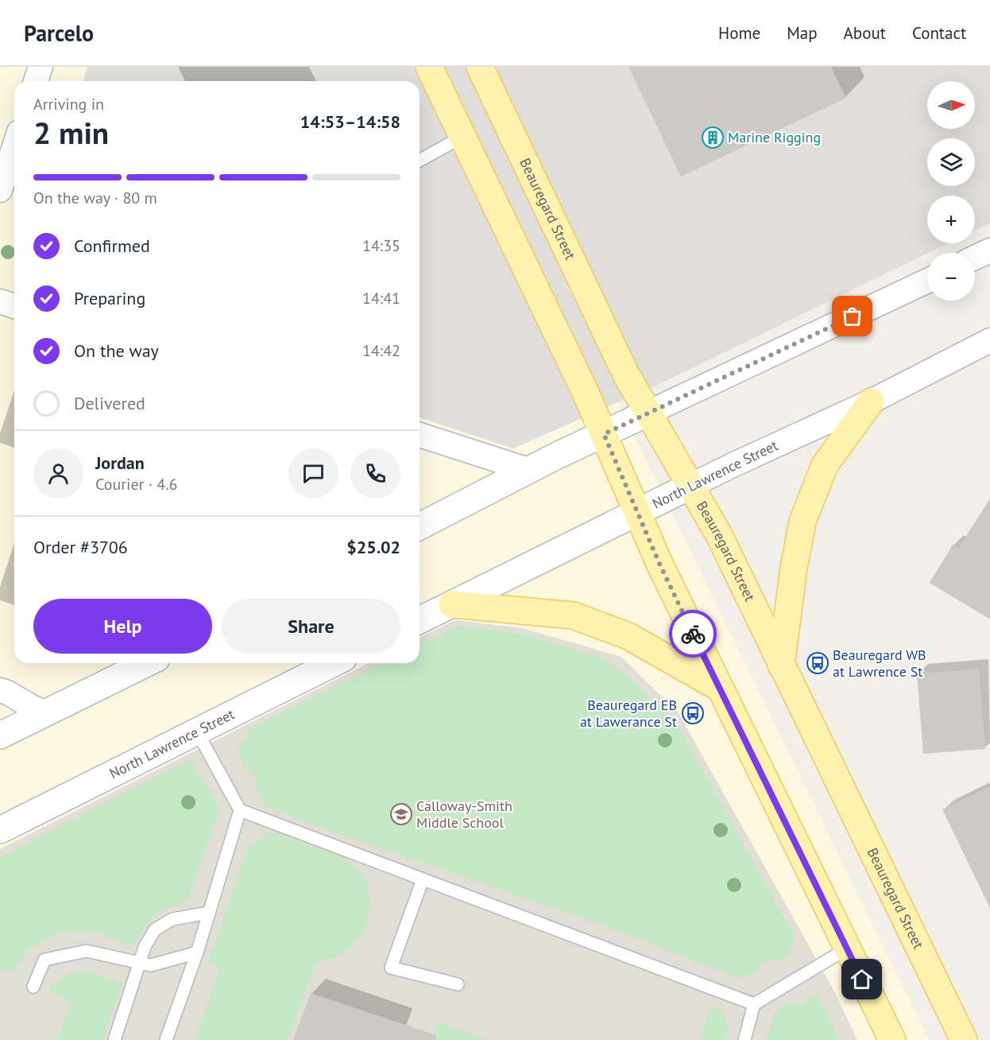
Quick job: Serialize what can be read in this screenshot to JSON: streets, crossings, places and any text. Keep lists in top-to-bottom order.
{
  "streets": {
    "main road": ["Beauregard Street"],
    "street": ["North Lawrence Street"]
  },
  "crossings": [
    ["Beauregard Street", "North Lawrence Street"]
  ],
  "places": {
    "building": ["Marine Rigging"],
    "bus stop": ["Beauregard WB at Lawrence St", "Beauregard EB at Lawerance St"],
    "school or university": ["Calloway-Smith Middle School"]
  },
  "north": "right",
  "page": {
    "header": "Parcelo",
    "nav": [
      "Home",
      "Map",
      "About",
      "Contact"
    ],
    "map_buttons": ["+", "−"],
    "heading": ["2 min", "Arriving in", "14:53–14:58"],
    "panel": [
      "Jordan",
      "Courier · 4.6",
      "Order #3706",
      "$25.02"
    ],
    "bar": "On the way · 80 m",
    "list": [
      ["Confirmed", "14:35"],
      ["Preparing", "14:41"],
      ["On the way", "14:42"],
      "Delivered"
    ],
    "buttons": ["Help", "Share"]
  }
}
